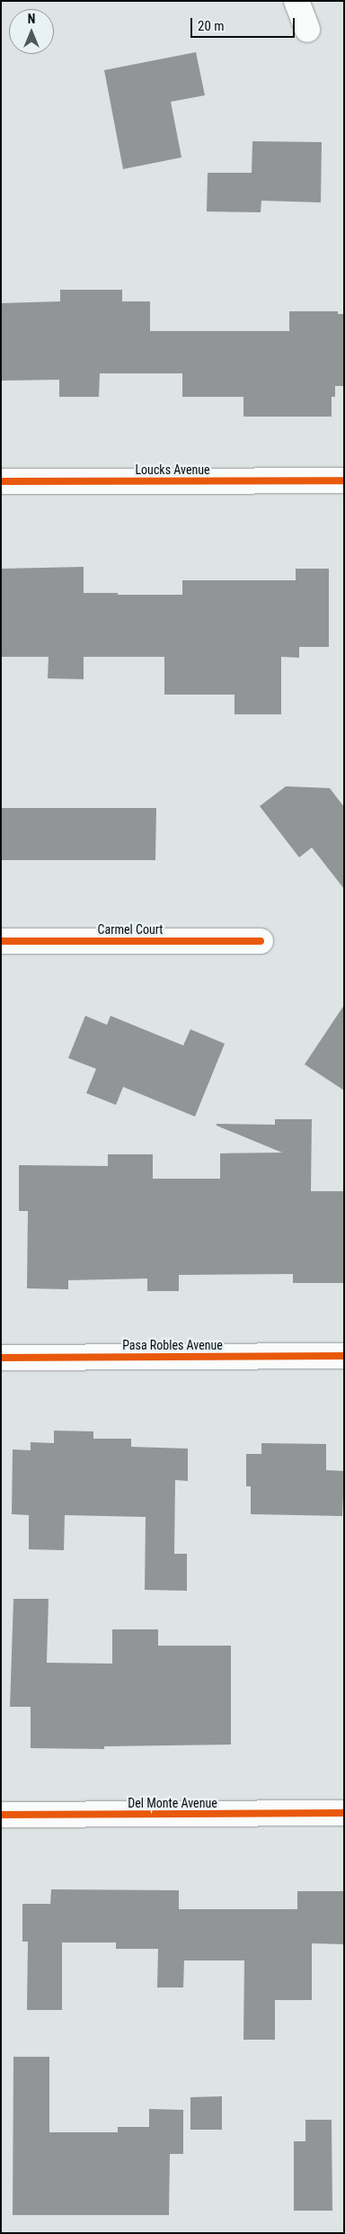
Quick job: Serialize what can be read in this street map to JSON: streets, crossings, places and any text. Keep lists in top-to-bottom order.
{
  "streets": {
    "street": [
      "Loucks Avenue",
      "Carmel Court",
      "Pasa Robles Avenue",
      "Del Monte Avenue"
    ]
  },
  "scale_bar": "20 m",
  "north": "top"
}
